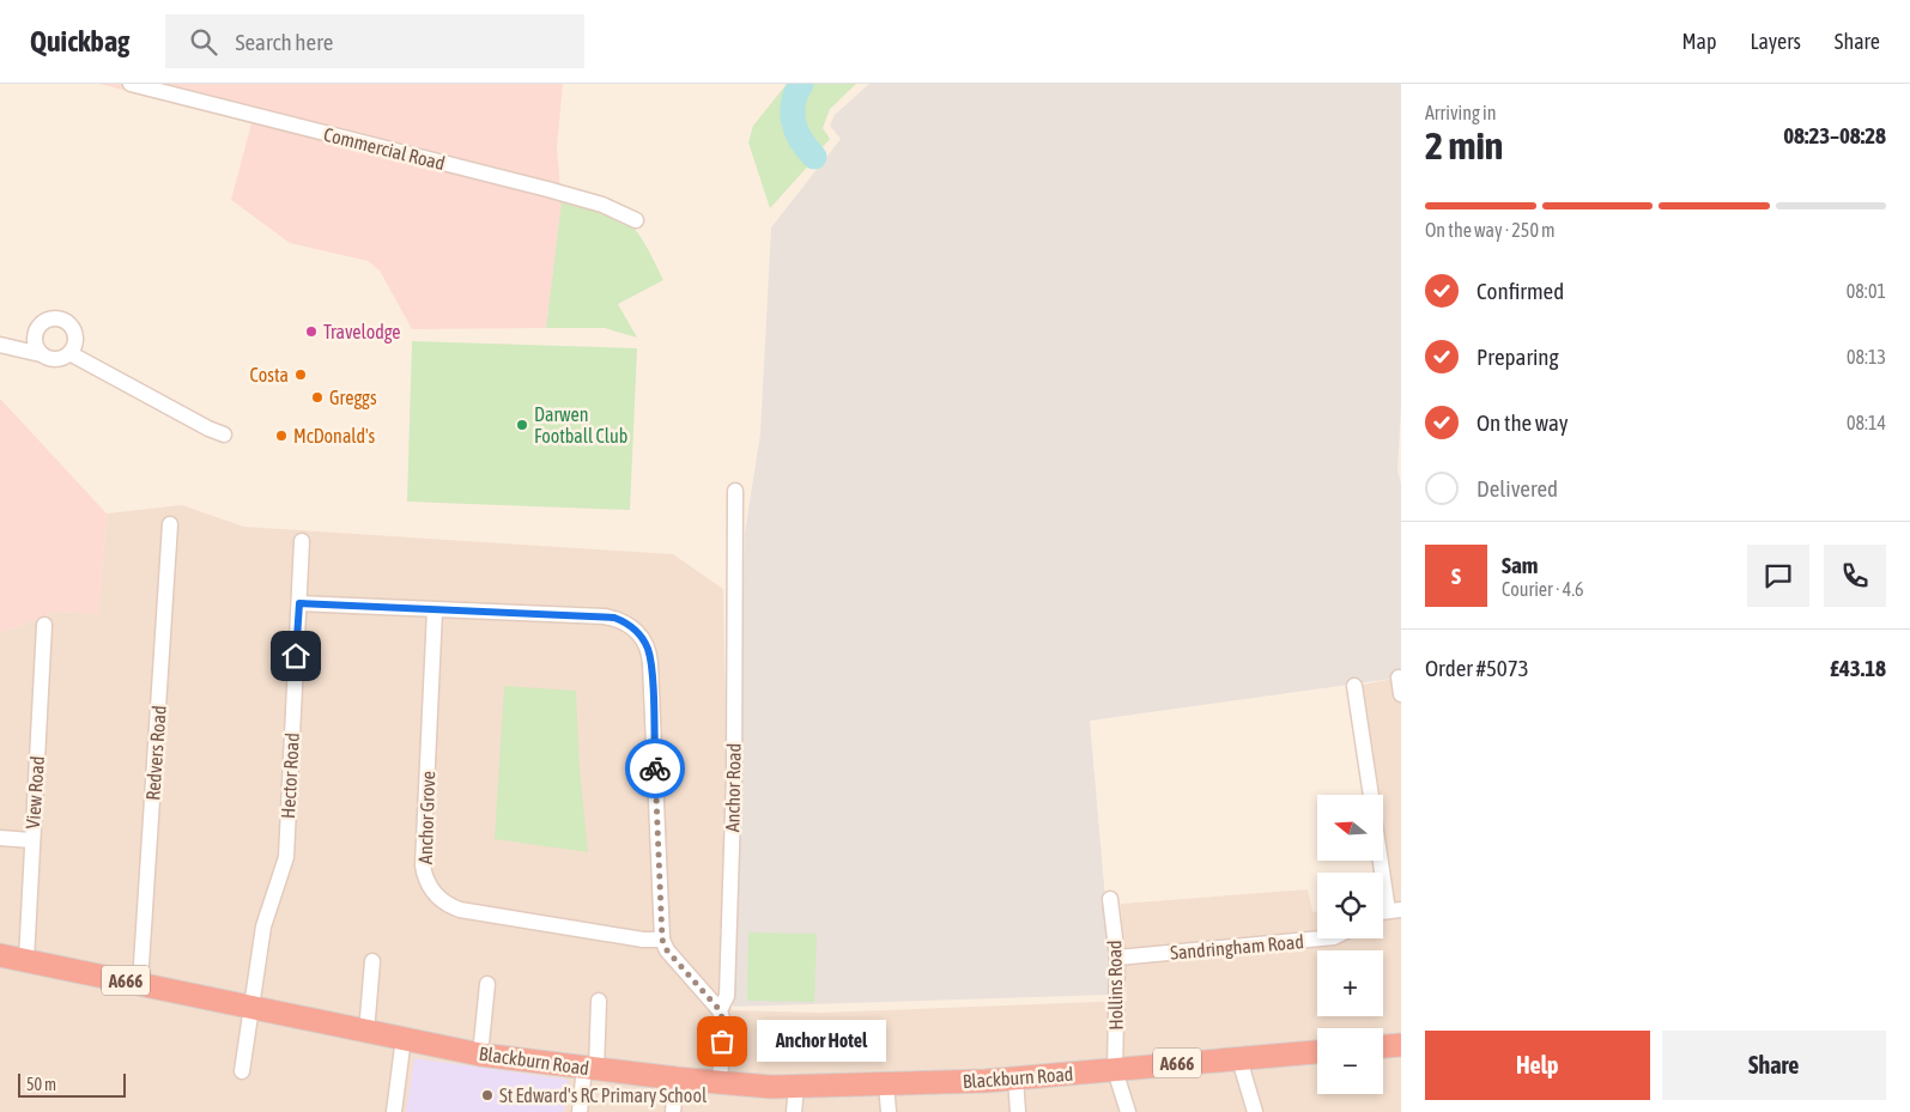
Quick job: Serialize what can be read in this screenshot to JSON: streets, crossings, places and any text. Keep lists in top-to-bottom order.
{
  "streets": {
    "highway": ["A666", "Blackburn Road"],
    "street": [
      "Commercial Road",
      "Redvers Road",
      "Hector Road",
      "Anchor Road",
      "View Road",
      "Anchor Grove",
      "Sandringham Road",
      "Hollins Road"
    ]
  },
  "crossings": [
    ["Redvers Road", "Blackburn Road"],
    ["Hector Road", "Blackburn Road"],
    ["Anchor Road", "Blackburn Road"],
    ["View Road", "Blackburn Road"],
    ["Sandringham Road", "Hollins Road"],
    ["Hollins Road", "Blackburn Road"]
  ],
  "places": [
    "Travelodge",
    "Costa",
    "Greggs",
    "Darwen Football Club",
    "McDonald's",
    "Anchor Hotel",
    "St Edward's RC Primary School"
  ],
  "scale_bar": "50 m",
  "north": "left",
  "page": {
    "header": "Quickbag",
    "search": "Search here",
    "nav": ["Map", "Layers", "Share"],
    "heading": ["2 min", "Arriving in", "08:23–08:28"],
    "panel": [
      "Sam",
      "Courier · 4.6",
      "Order #5073",
      "£43.18"
    ],
    "bar": "On the way · 250 m",
    "list": [
      ["Confirmed", "08:01"],
      ["Preparing", "08:13"],
      ["On the way", "08:14"],
      "Delivered"
    ],
    "round": "S",
    "map_buttons": ["+", "−"],
    "buttons": ["Help", "Share"],
    "bubble": "Anchor Hotel",
    "scale": "50 m"
  }
}
